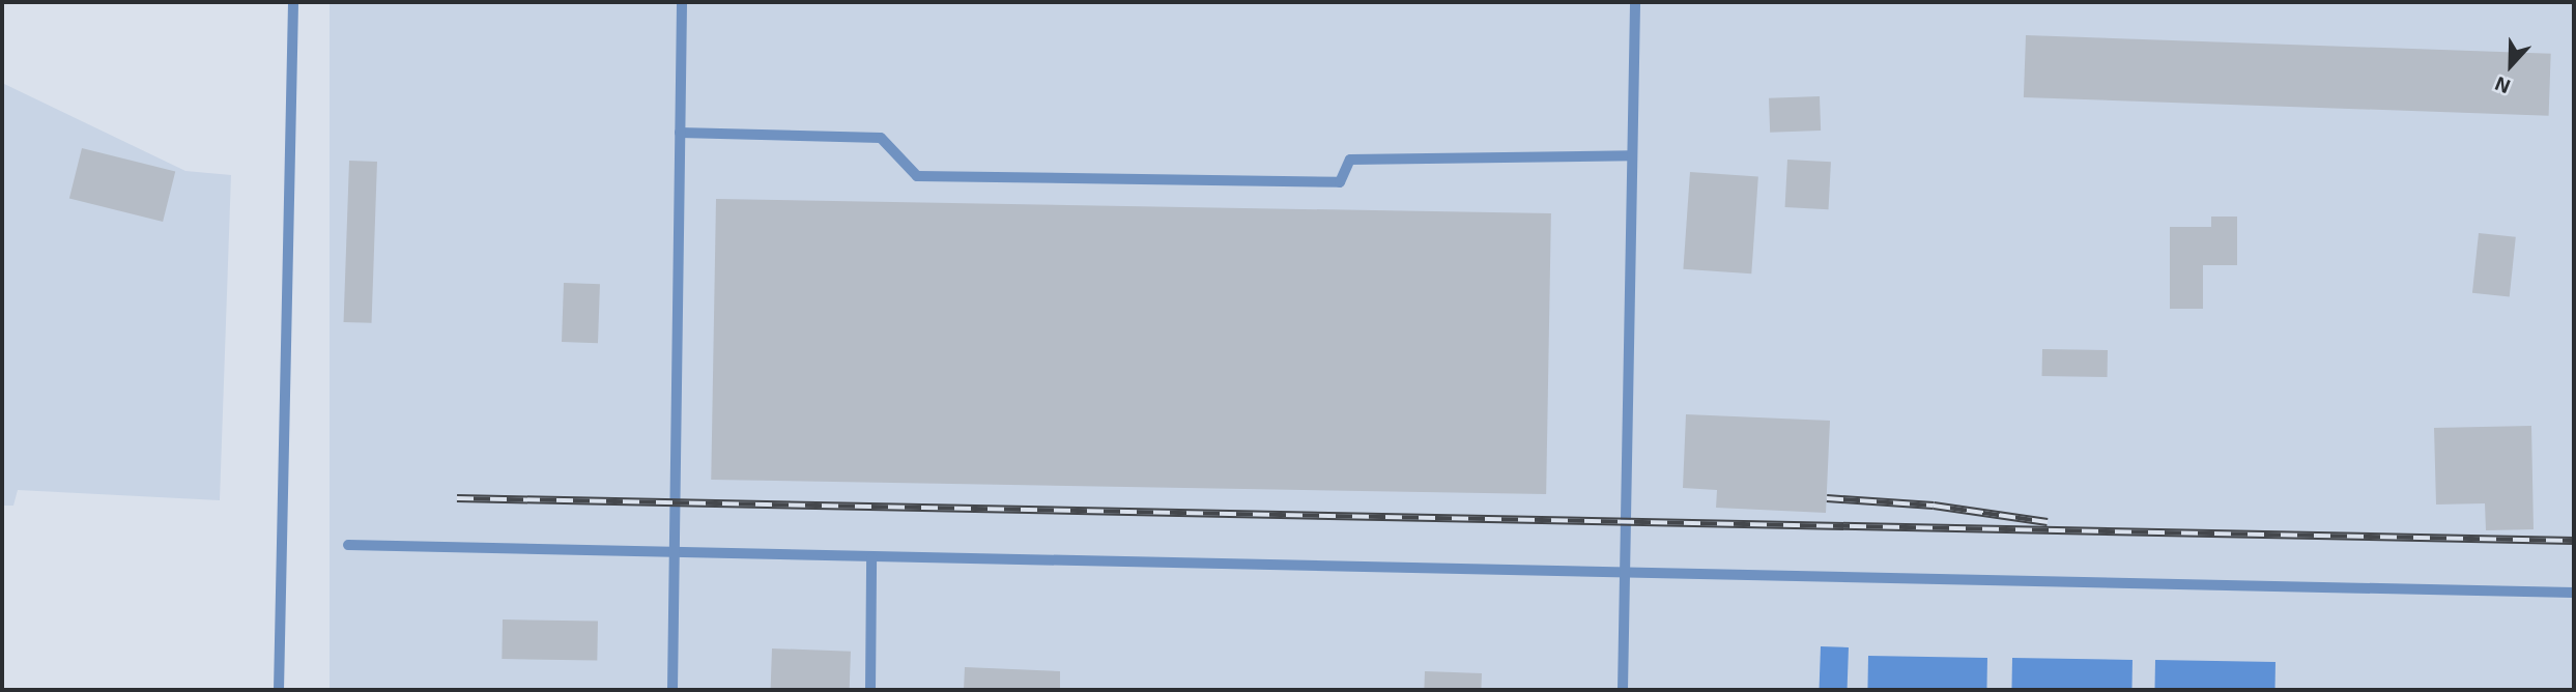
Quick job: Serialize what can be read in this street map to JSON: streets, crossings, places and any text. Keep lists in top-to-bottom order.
{
  "north": "bottom"
}
